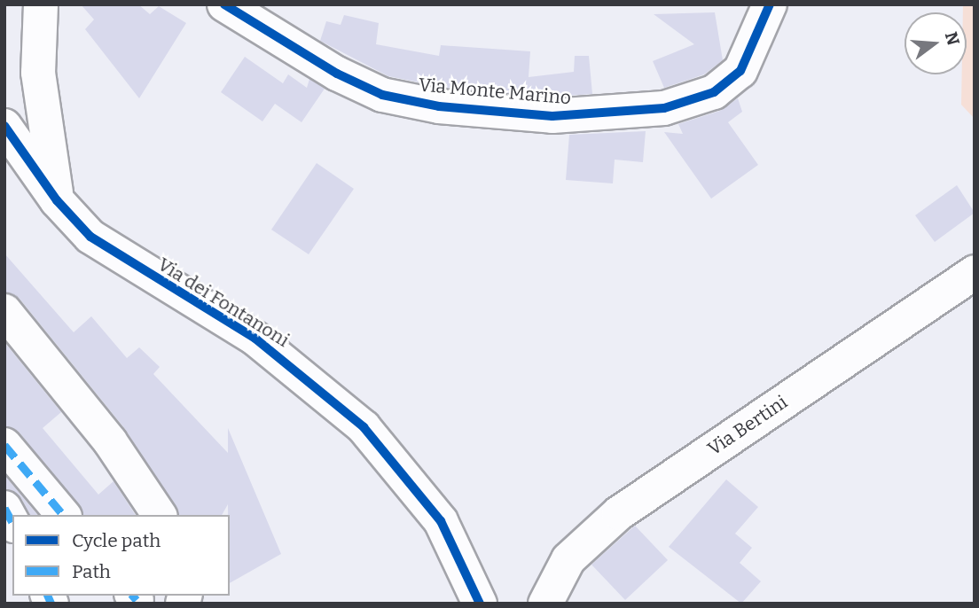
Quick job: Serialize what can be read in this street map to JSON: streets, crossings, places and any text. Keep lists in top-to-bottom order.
{
  "streets": {
    "street": ["Via Monte Marino", "Via dei Fontanoni", "Via Bertini"]
  },
  "legend": ["Cycle path", "Path"],
  "north": "right"
}
